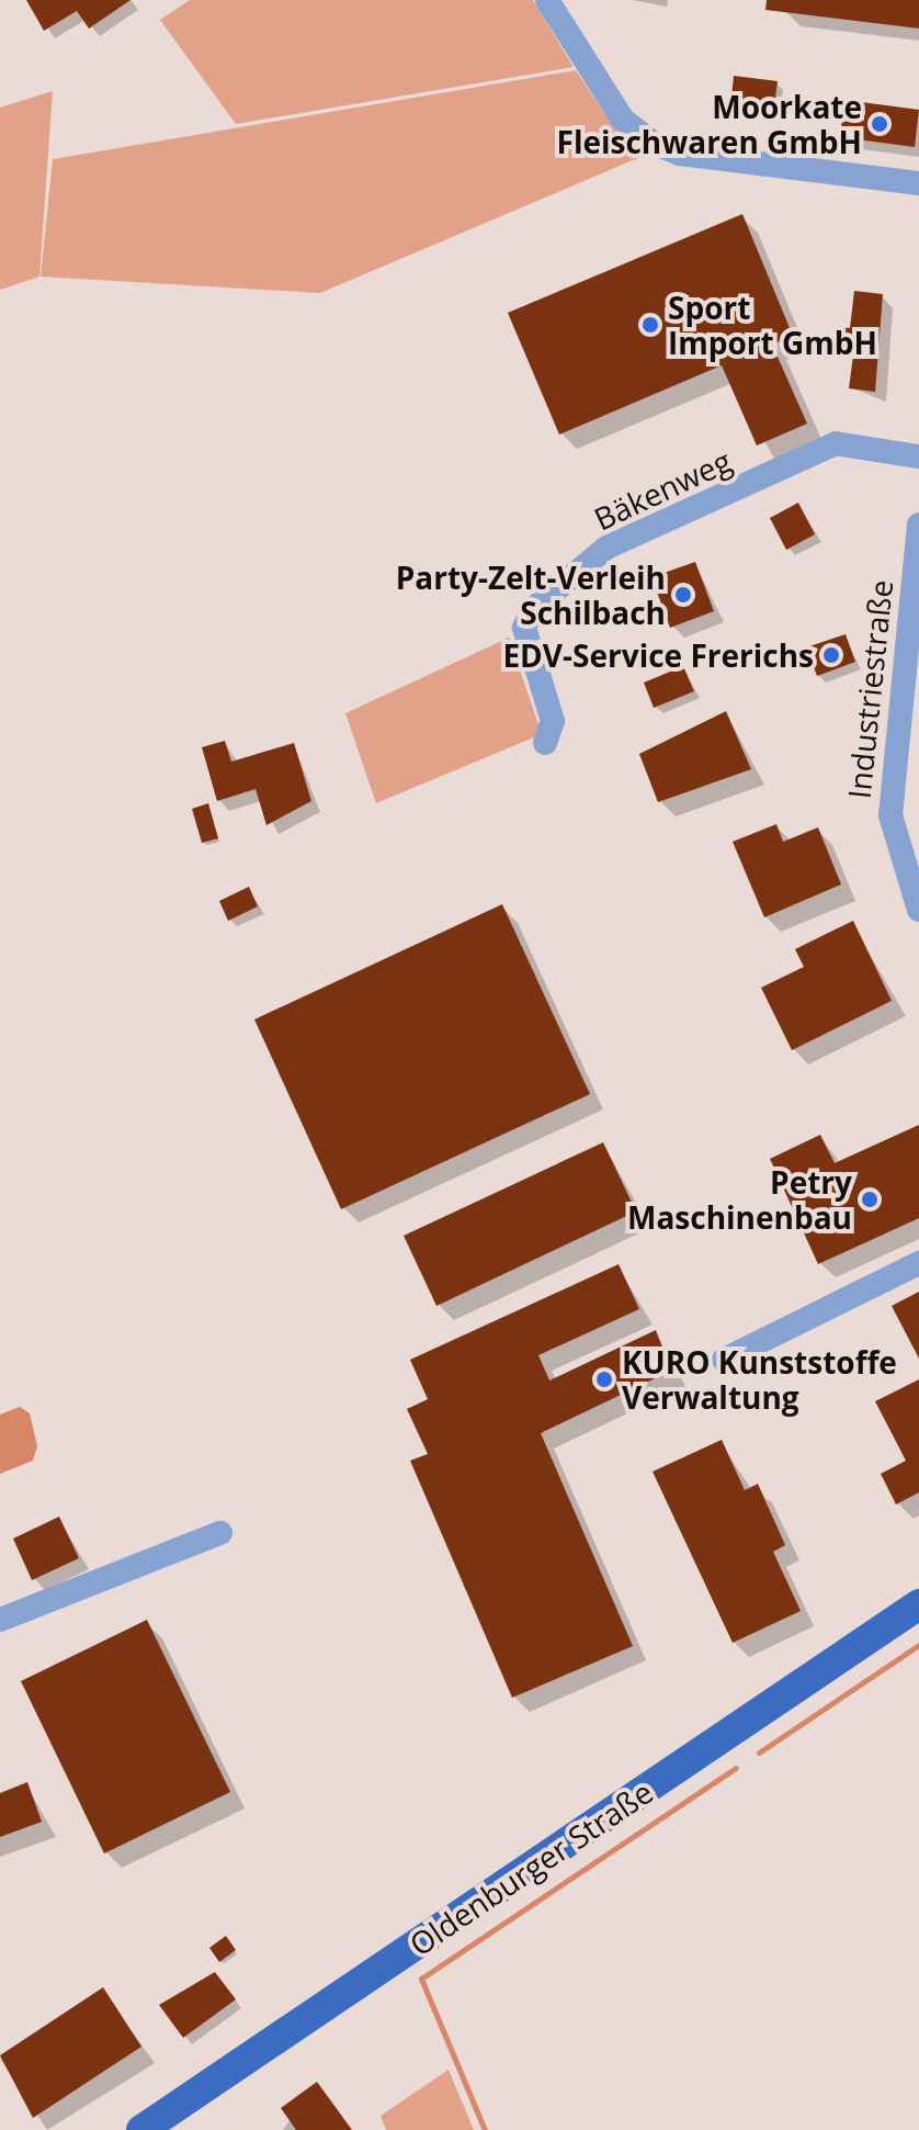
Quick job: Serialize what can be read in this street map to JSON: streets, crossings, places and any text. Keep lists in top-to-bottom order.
{
  "streets": {
    "main road": ["Oldenburger Straße"],
    "street": ["Bäkenweg", "Industriestraße"]
  },
  "places": [
    "Moorkate Fleischwaren GmbH",
    "Sport Import GmbH",
    "Party-Zelt-Verleih Schilbach",
    "EDV-Service Frerichs",
    "Petry Maschinenbau",
    "KURO Kunststoffe Verwaltung"
  ]
}
